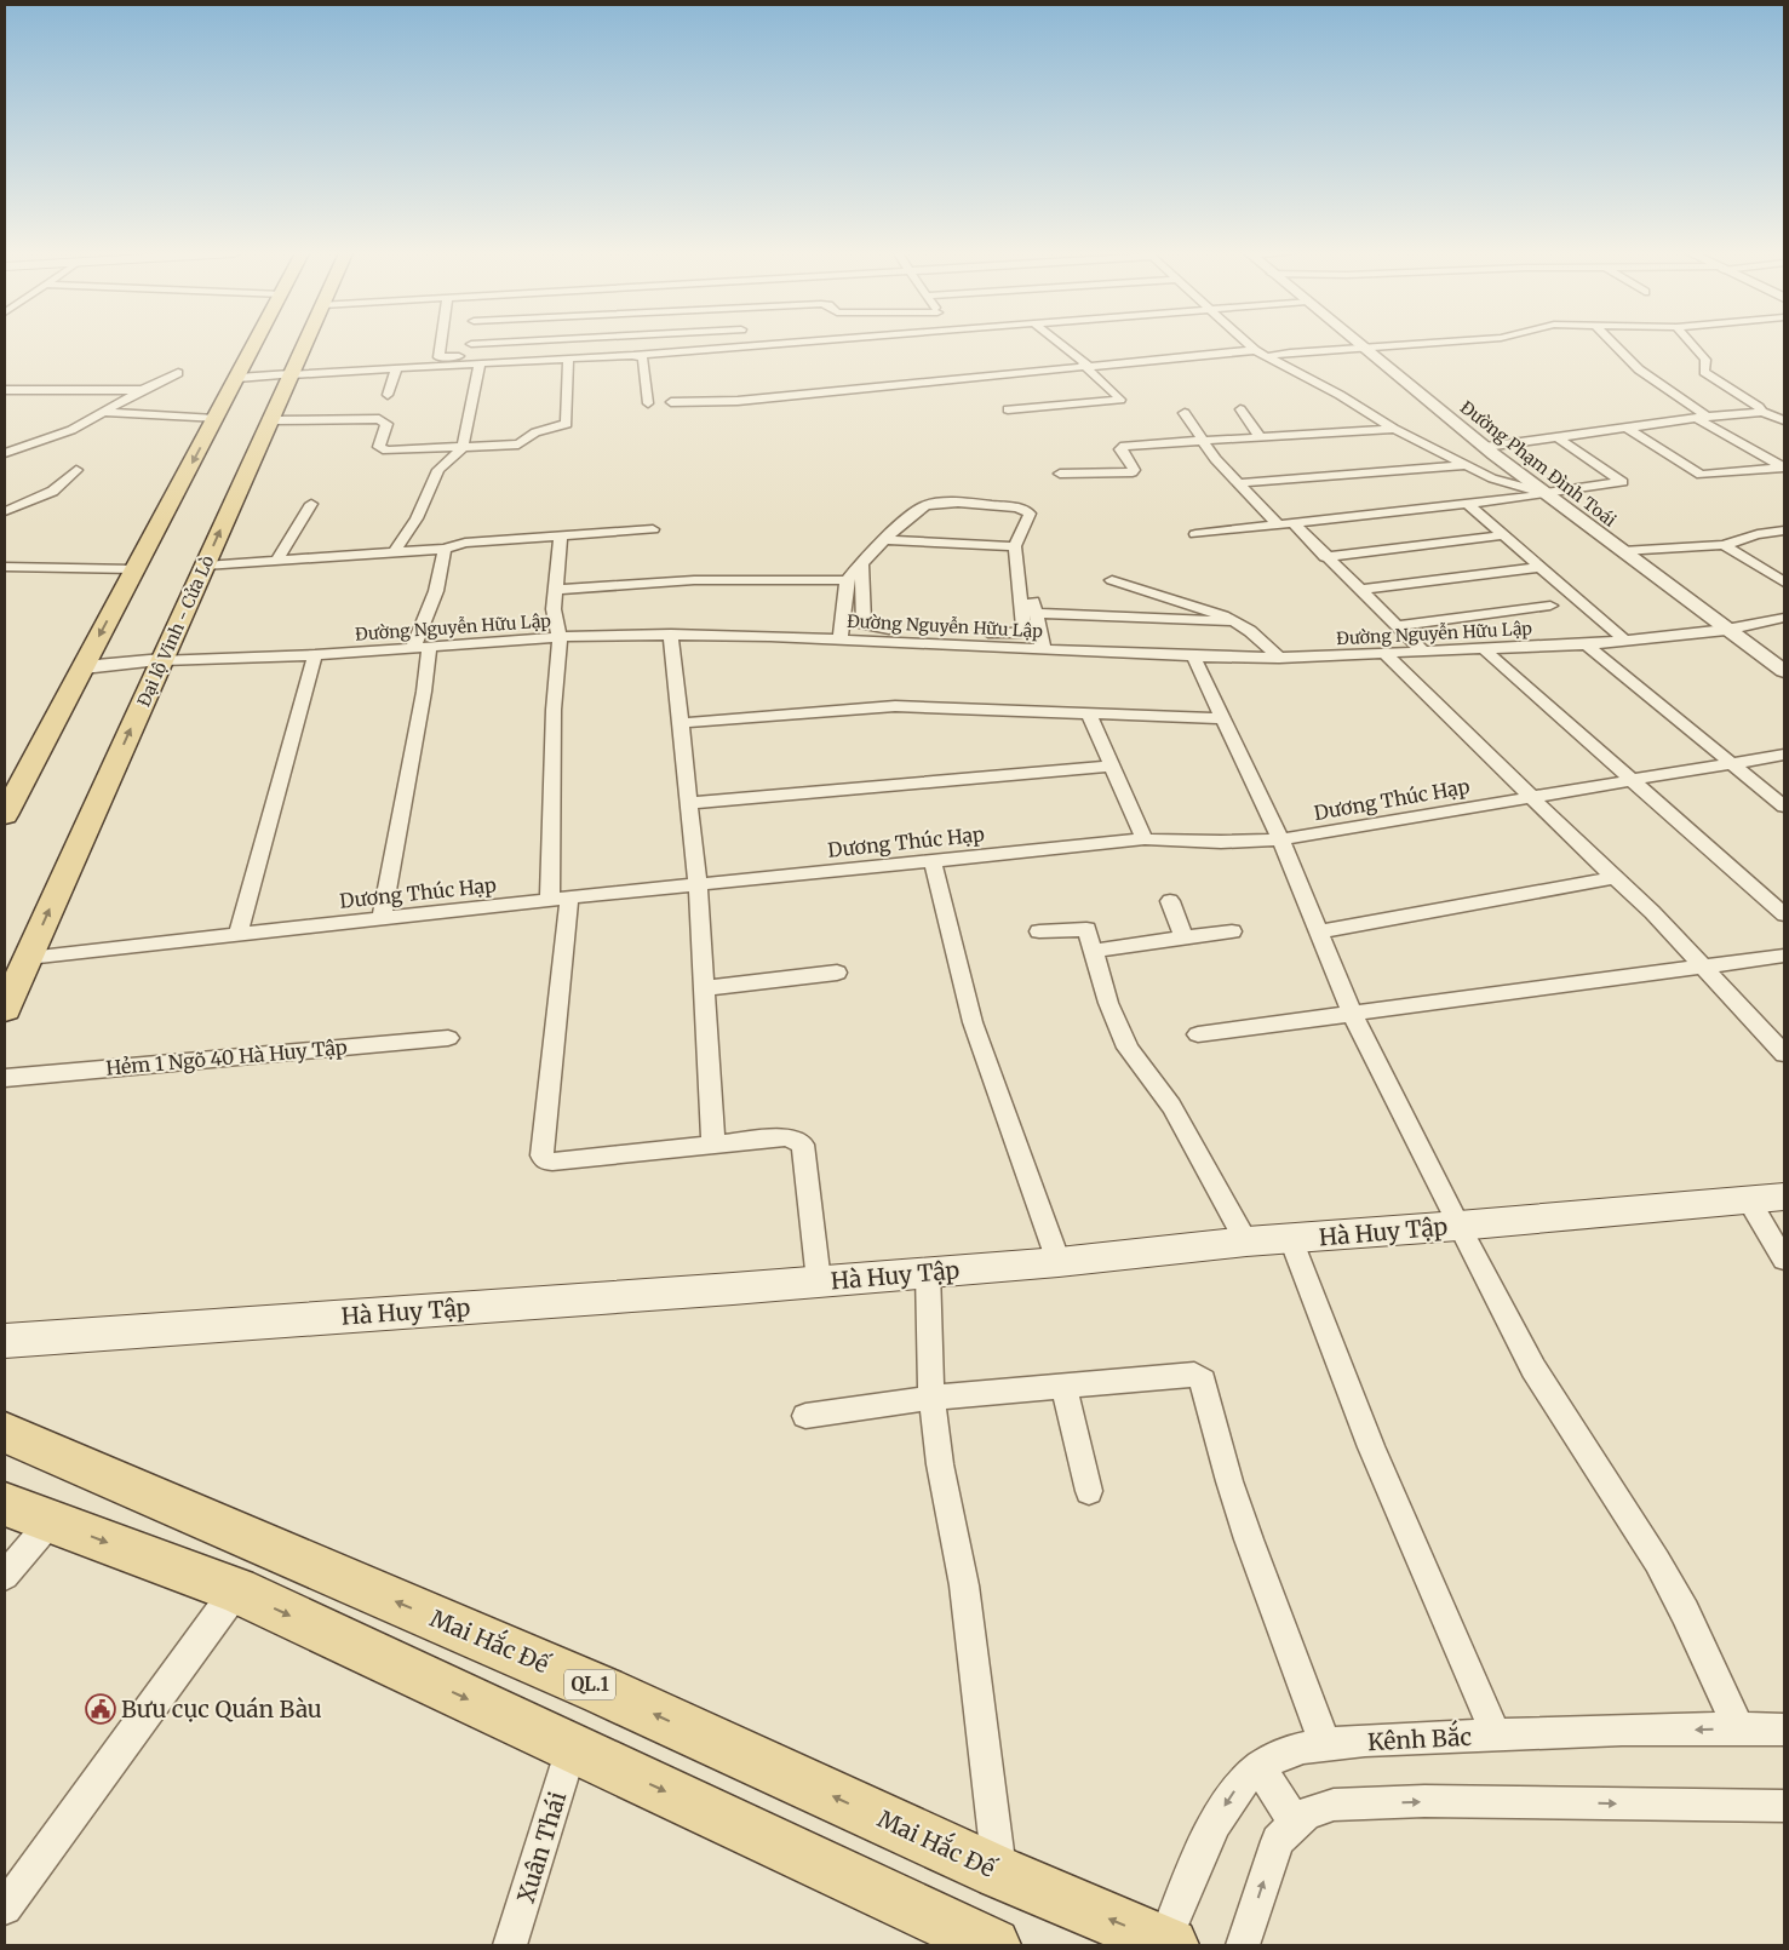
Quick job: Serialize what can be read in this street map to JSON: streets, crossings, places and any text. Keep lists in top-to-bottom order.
{
  "streets": {
    "main road": [
      "Đại lộ Vinh - Cửa Lò",
      "Hà Huy Tập",
      "Mai Hắc Đế",
      "QL.1"
    ],
    "street": [
      "Đường Phạm Đình Toái",
      "Đường Nguyễn Hữu Lập",
      "Dương Thúc Hạp",
      "Hẻm 1 Ngõ 40 Hà Huy Tập",
      "Kênh Bắc",
      "Xuân Thái"
    ]
  },
  "crossings": [
    ["Đường Phạm Đình Toái", "Đường Nguyễn Hữu Lập"],
    ["Đường Nguyễn Hữu Lập", "Đại lộ Vinh - Cửa Lò"],
    ["Đại lộ Vinh - Cửa Lò", "Dương Thúc Hạp"],
    ["Mai Hắc Đế", "Kênh Bắc"]
  ],
  "one_way": ["Kênh Bắc"],
  "places": {
    "public building": ["Bưu cục Quán Bàu"]
  }
}
